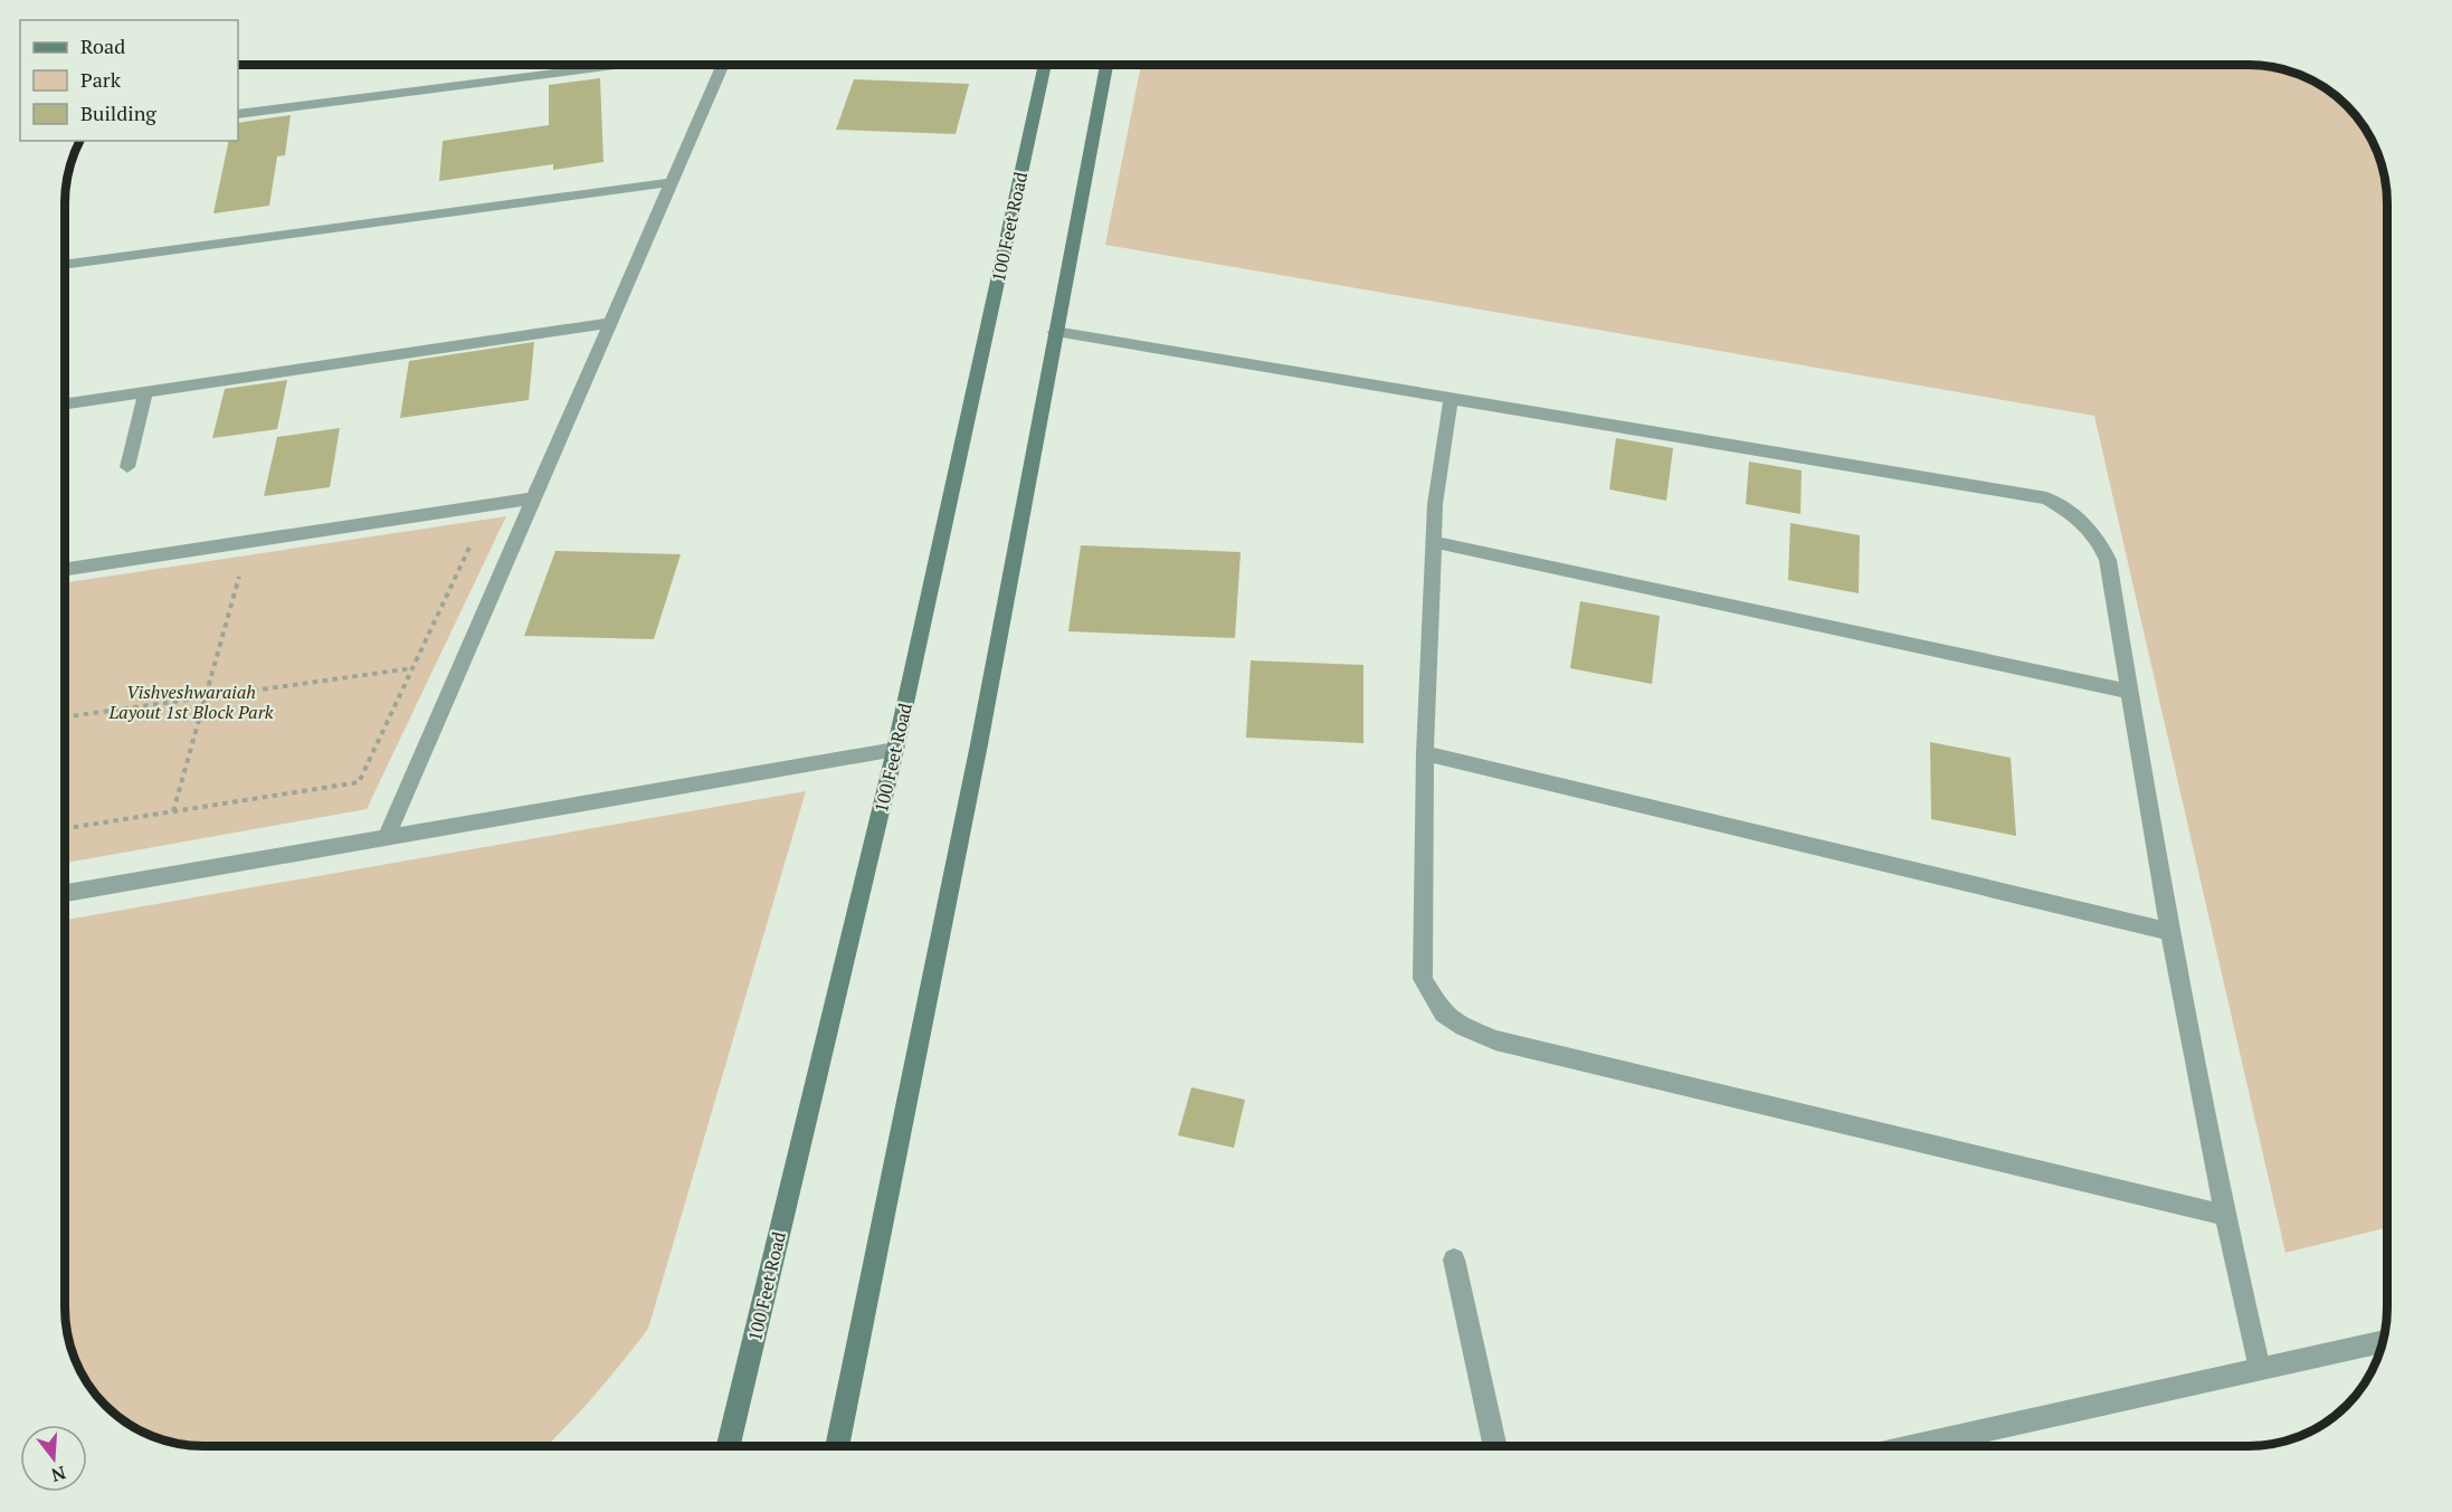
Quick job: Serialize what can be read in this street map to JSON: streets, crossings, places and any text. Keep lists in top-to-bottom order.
{
  "streets": {
    "main road": ["100 Feet Road"]
  },
  "parks": ["Vishveshwaraiah Layout 1st Block Park"],
  "legend": ["Road", "Park", "Building"],
  "north": "bottom"
}
